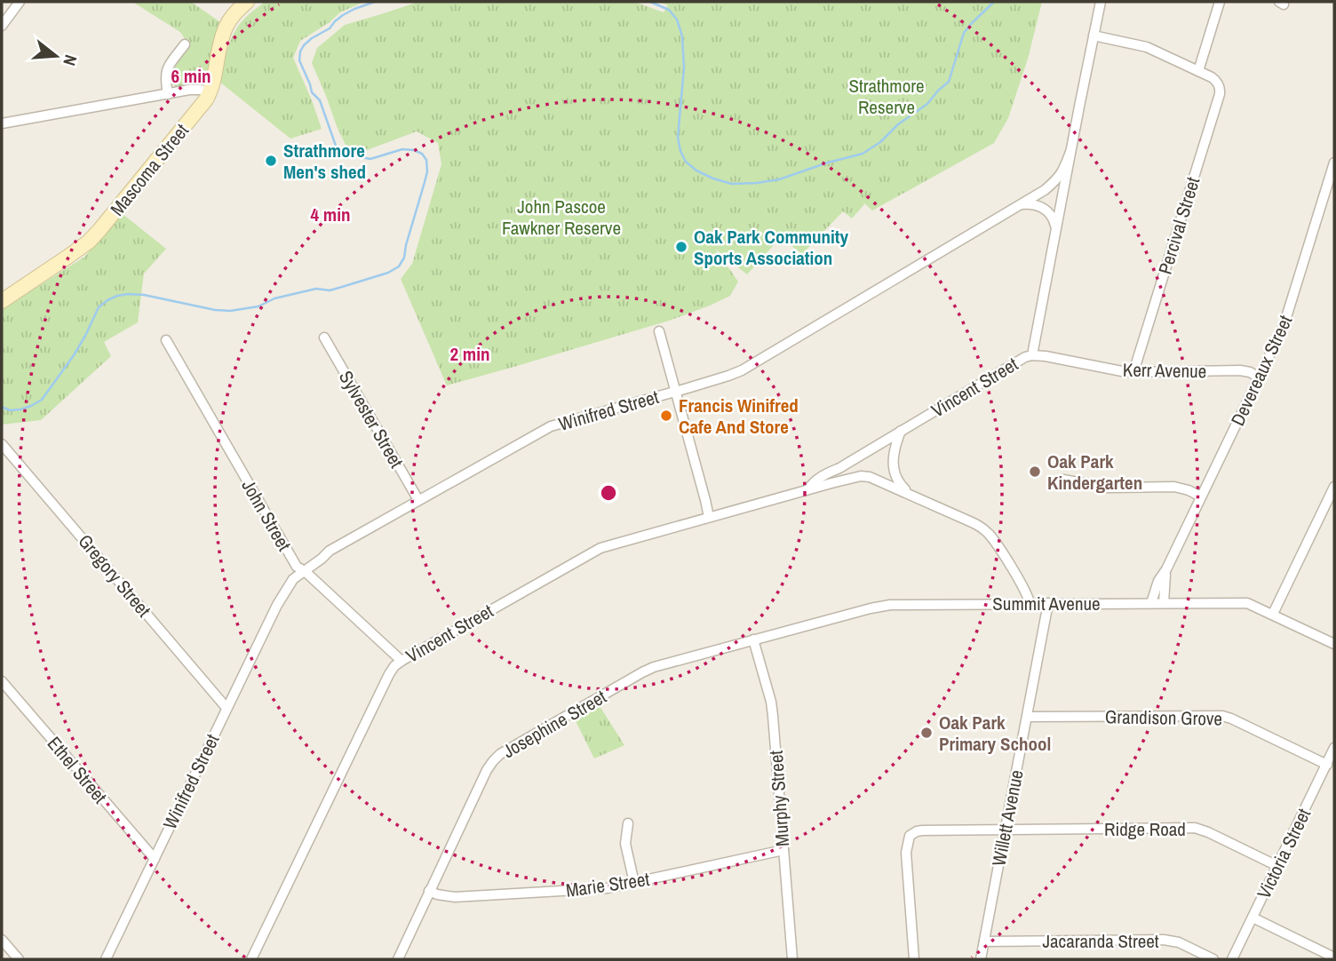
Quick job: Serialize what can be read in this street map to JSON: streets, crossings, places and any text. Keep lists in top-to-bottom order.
{
  "streets": {
    "main road": ["Mascoma Street"],
    "street": [
      "Percival Street",
      "Kerr Avenue",
      "Devereaux Street",
      "Vincent Street",
      "Winifred Street",
      "Sylvester Street",
      "John Street",
      "Gregory Street",
      "Summit Avenue",
      "Grandison Grove",
      "Josephine Street",
      "Ethel Street",
      "Murphy Street",
      "Willett Avenue",
      "Ridge Road",
      "Victoria Street",
      "Marie Street",
      "Jacaranda Street"
    ]
  },
  "crossings": [
    ["Percival Street", "Kerr Avenue"],
    ["Kerr Avenue", "Devereaux Street"],
    ["Kerr Avenue", "Vincent Street"],
    ["Devereaux Street", "Summit Avenue"],
    ["Vincent Street", "Winifred Street"],
    ["Vincent Street", "John Street"],
    ["Vincent Street", "Summit Avenue"],
    ["Winifred Street", "Sylvester Street"],
    ["Winifred Street", "John Street"],
    ["Winifred Street", "Gregory Street"],
    ["Winifred Street", "Ethel Street"],
    ["Summit Avenue", "Josephine Street"],
    ["Summit Avenue", "Murphy Street"],
    ["Summit Avenue", "Willett Avenue"],
    ["Grandison Grove", "Willett Avenue"],
    ["Grandison Grove", "Victoria Street"],
    ["Josephine Street", "Murphy Street"],
    ["Josephine Street", "Marie Street"],
    ["Murphy Street", "Marie Street"],
    ["Willett Avenue", "Ridge Road"],
    ["Willett Avenue", "Jacaranda Street"],
    ["Ridge Road", "Victoria Street"]
  ],
  "parks": ["Strathmore Reserve", "John Pascoe Fawkner Reserve"],
  "places": [
    "Strathmore Men's shed",
    "Oak Park Community Sports Association",
    "Francis Winifred Cafe And Store",
    "Oak Park Kindergarten",
    "Oak Park Primary School"
  ],
  "north": "right",
  "rings": ["6 min", "4 min", "2 min"]
}
